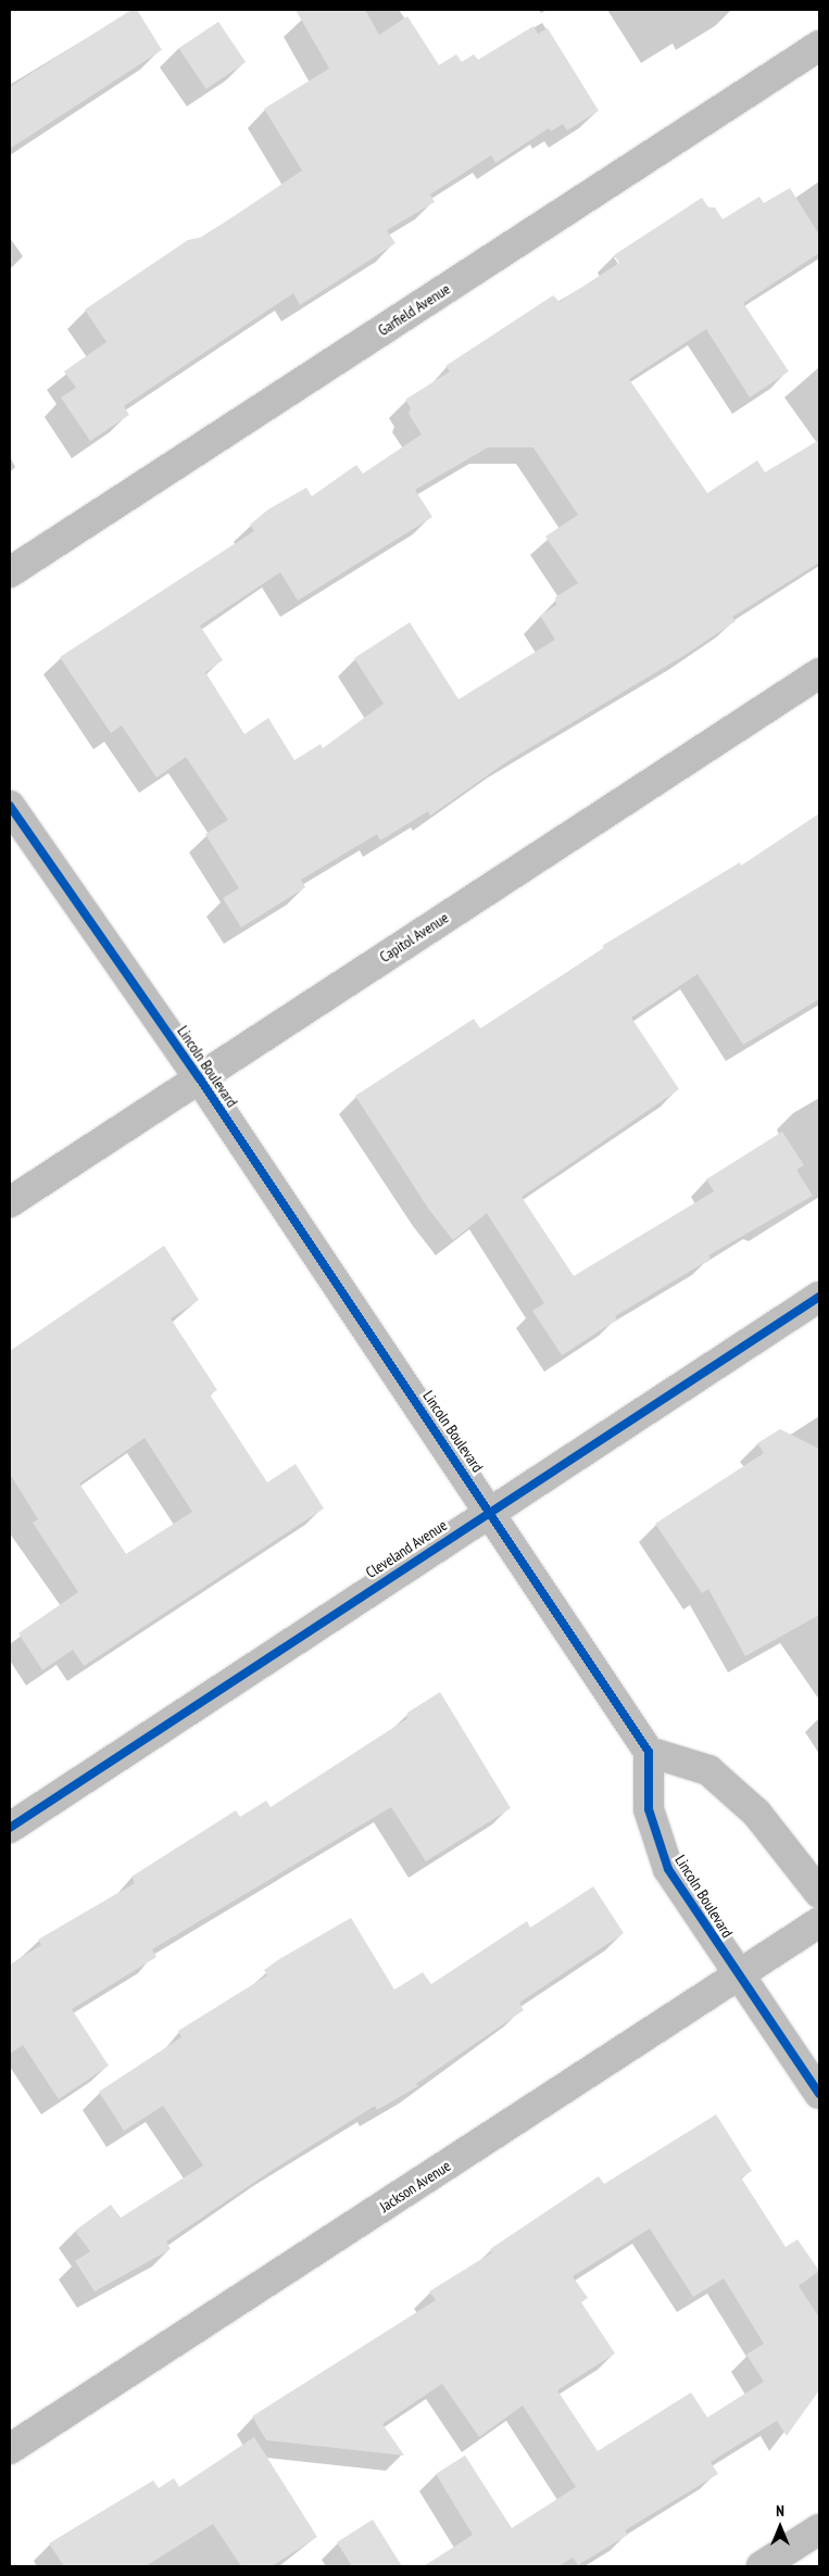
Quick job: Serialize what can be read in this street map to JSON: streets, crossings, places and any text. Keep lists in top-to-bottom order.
{
  "streets": {
    "street": [
      "Garfield Avenue",
      "Capitol Avenue",
      "Lincoln Boulevard",
      "Cleveland Avenue",
      "Jackson Avenue"
    ]
  },
  "crossings": [
    ["Capitol Avenue", "Lincoln Boulevard"],
    ["Lincoln Boulevard", "Cleveland Avenue"],
    ["Lincoln Boulevard", "Jackson Avenue"]
  ],
  "north": "top"
}
